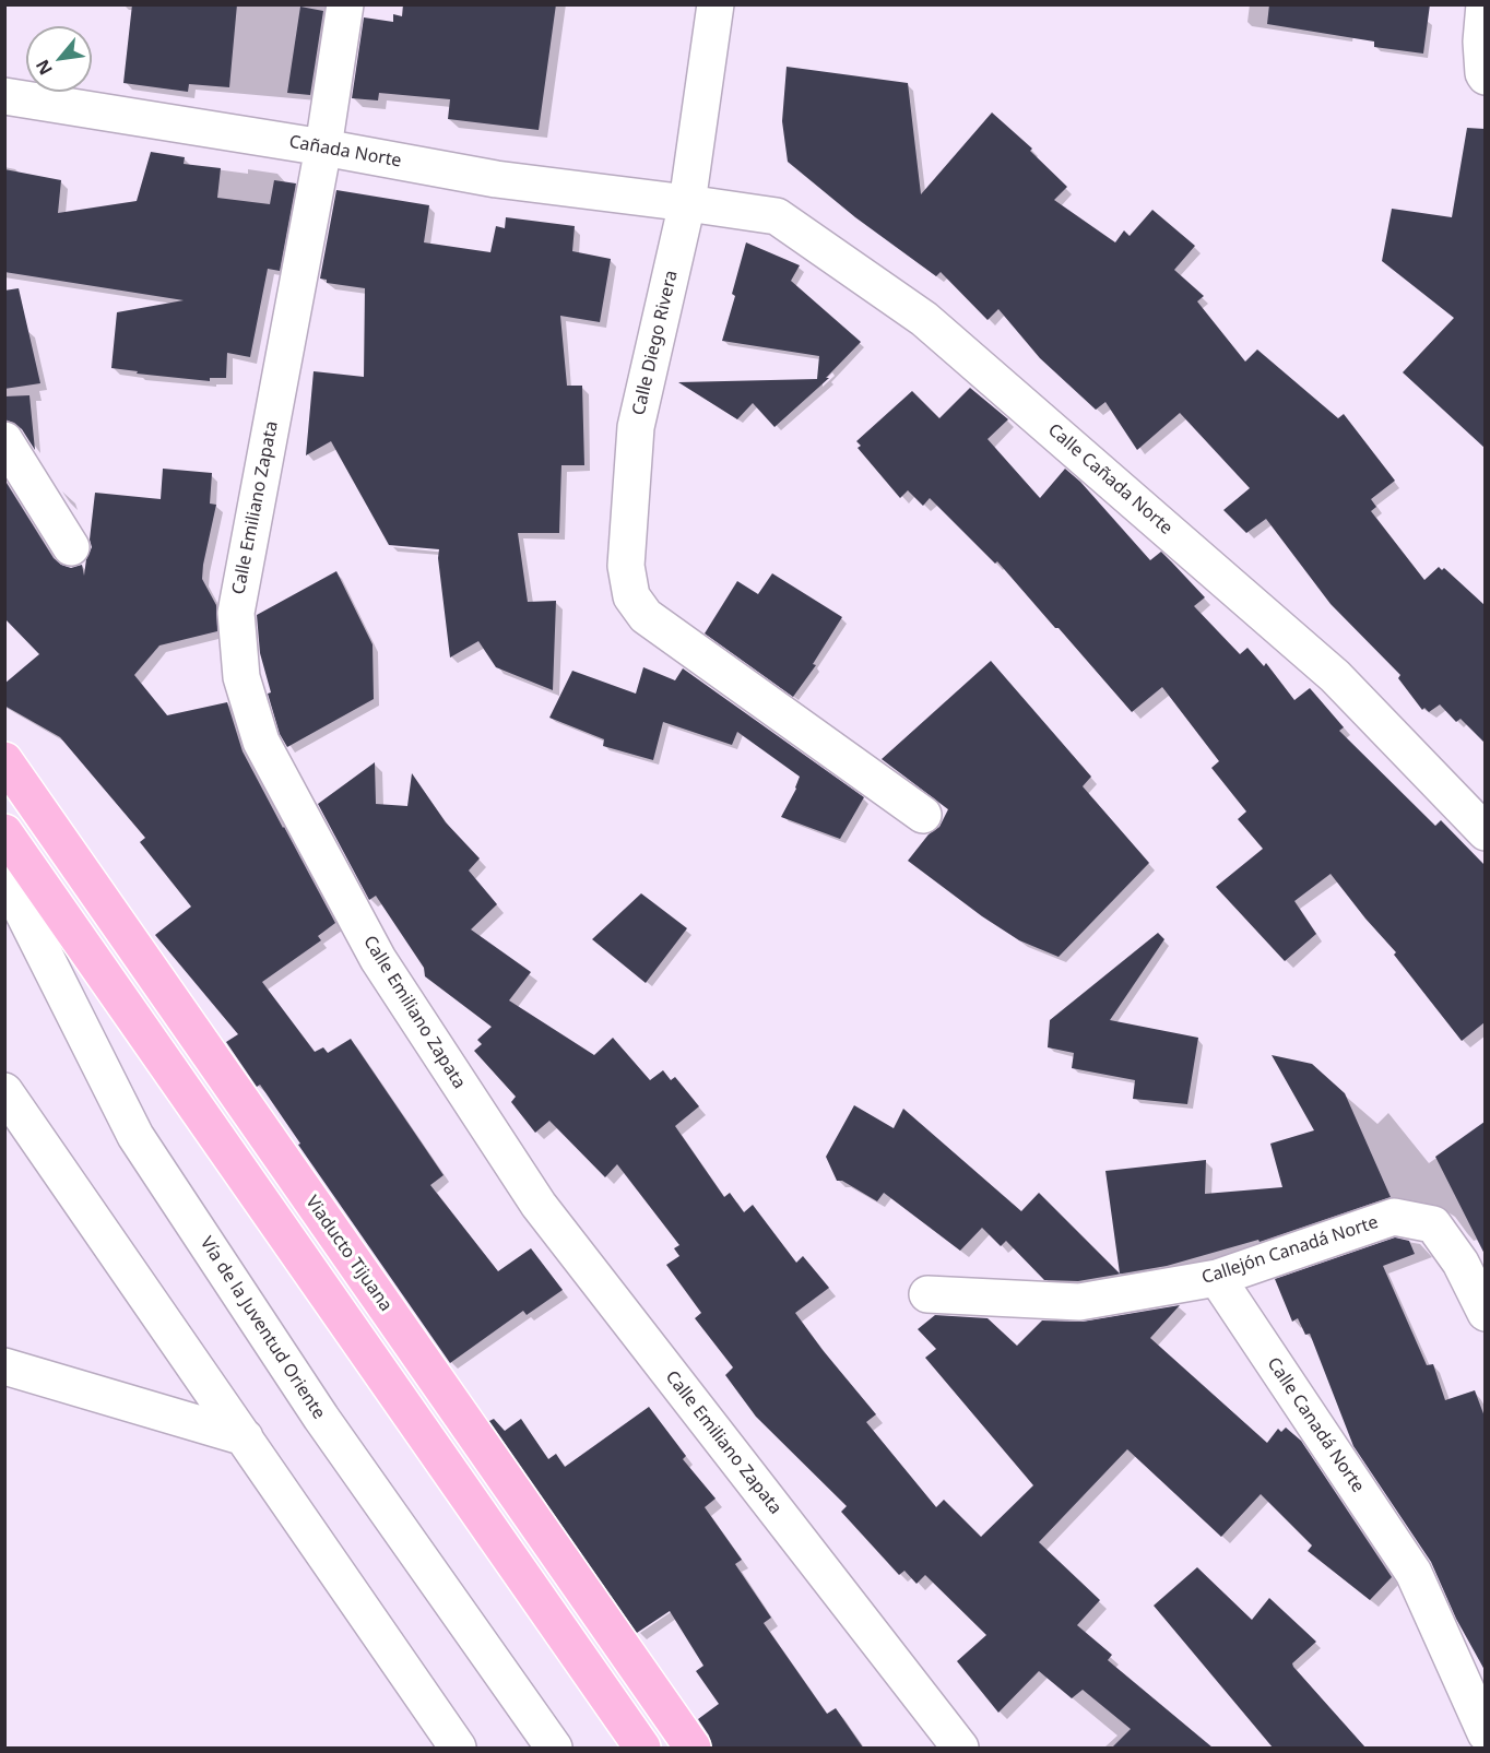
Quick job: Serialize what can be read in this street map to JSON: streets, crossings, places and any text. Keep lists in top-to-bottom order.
{
  "streets": {
    "highway": ["Viaducto Tijuana"],
    "street": [
      "Cañada Norte",
      "Calle Diego Rivera",
      "Calle Cañada Norte",
      "Calle Emiliano Zapata",
      "Callejón Canadá Norte",
      "Vía de la Juventud Oriente",
      "Calle Canadá Norte"
    ]
  },
  "crossings": [
    ["Cañada Norte", "Calle Diego Rivera"],
    ["Cañada Norte", "Calle Cañada Norte"],
    ["Cañada Norte", "Calle Emiliano Zapata"],
    ["Calle Diego Rivera", "Calle Cañada Norte"],
    ["Callejón Canadá Norte", "Calle Canadá Norte"]
  ],
  "north": "bottom left"
}
